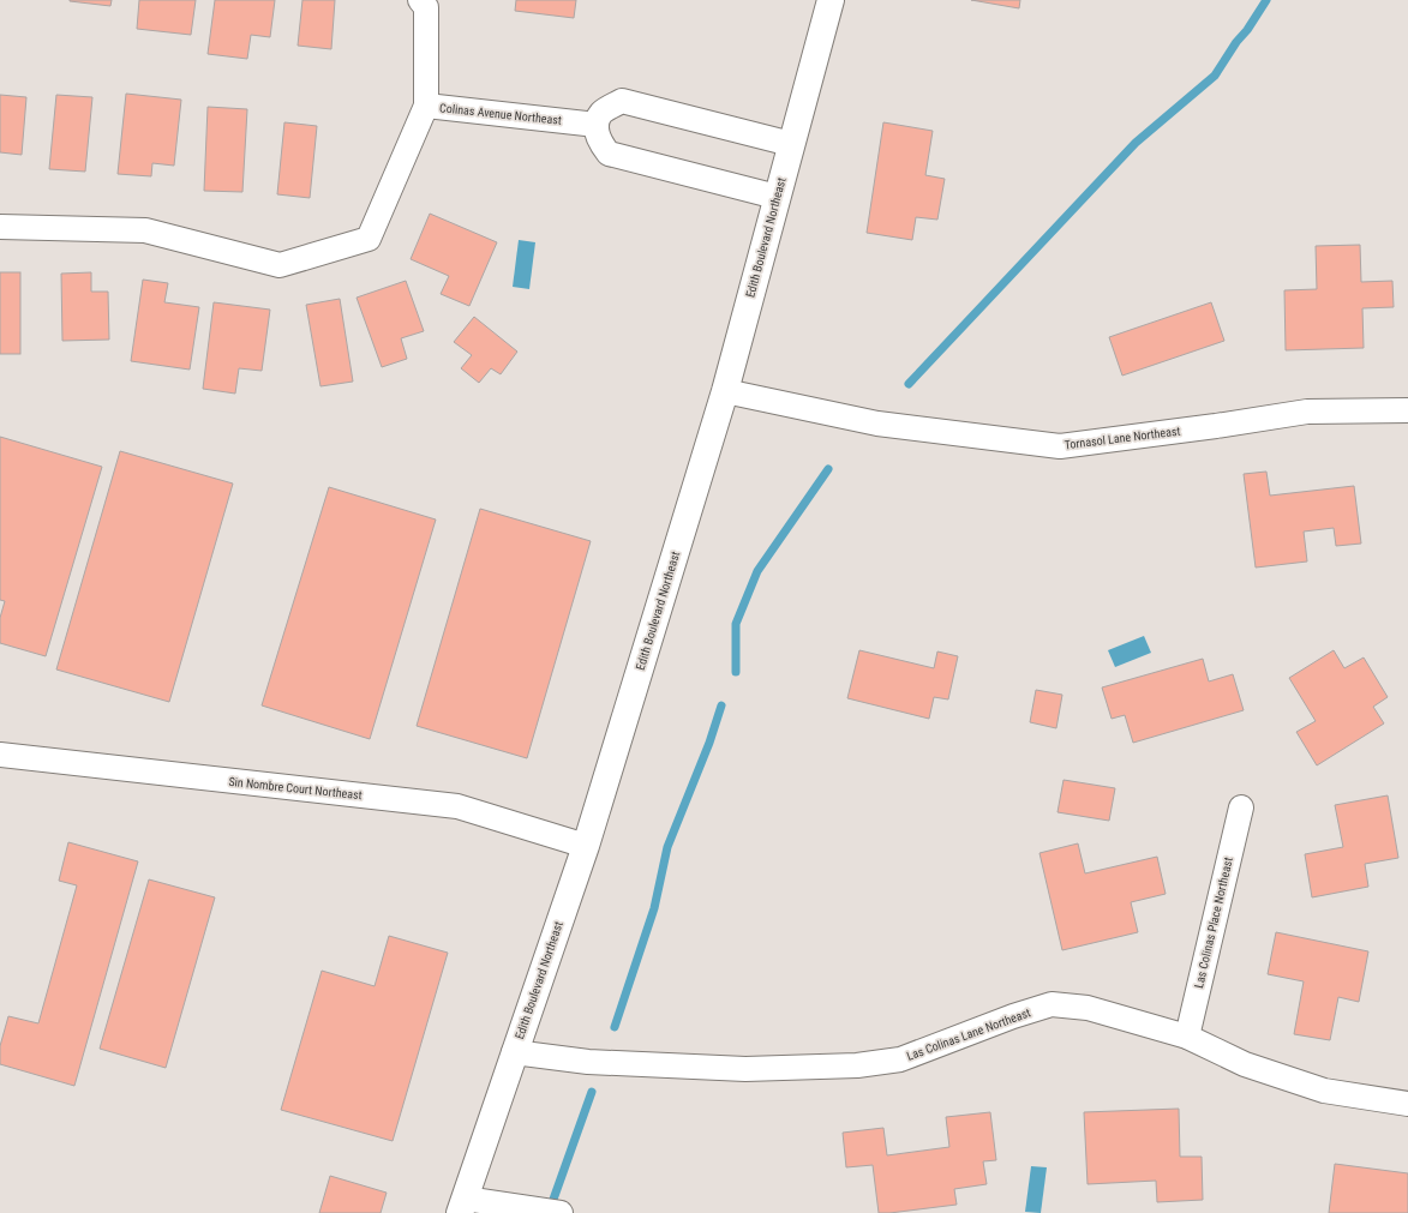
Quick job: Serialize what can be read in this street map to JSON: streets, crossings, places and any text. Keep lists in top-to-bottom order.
{
  "streets": {
    "street": [
      "Colinas Avenue Northeast",
      "Edith Boulevard Northeast",
      "Tornasol Lane Northeast",
      "Sin Nombre Court Northeast",
      "Las Colinas Place Northeast",
      "Las Colinas Lane Northeast"
    ]
  },
  "crossings": [
    ["Edith Boulevard Northeast", "Tornasol Lane Northeast"],
    ["Edith Boulevard Northeast", "Sin Nombre Court Northeast"],
    ["Edith Boulevard Northeast", "Las Colinas Lane Northeast"],
    ["Las Colinas Place Northeast", "Las Colinas Lane Northeast"]
  ]
}
